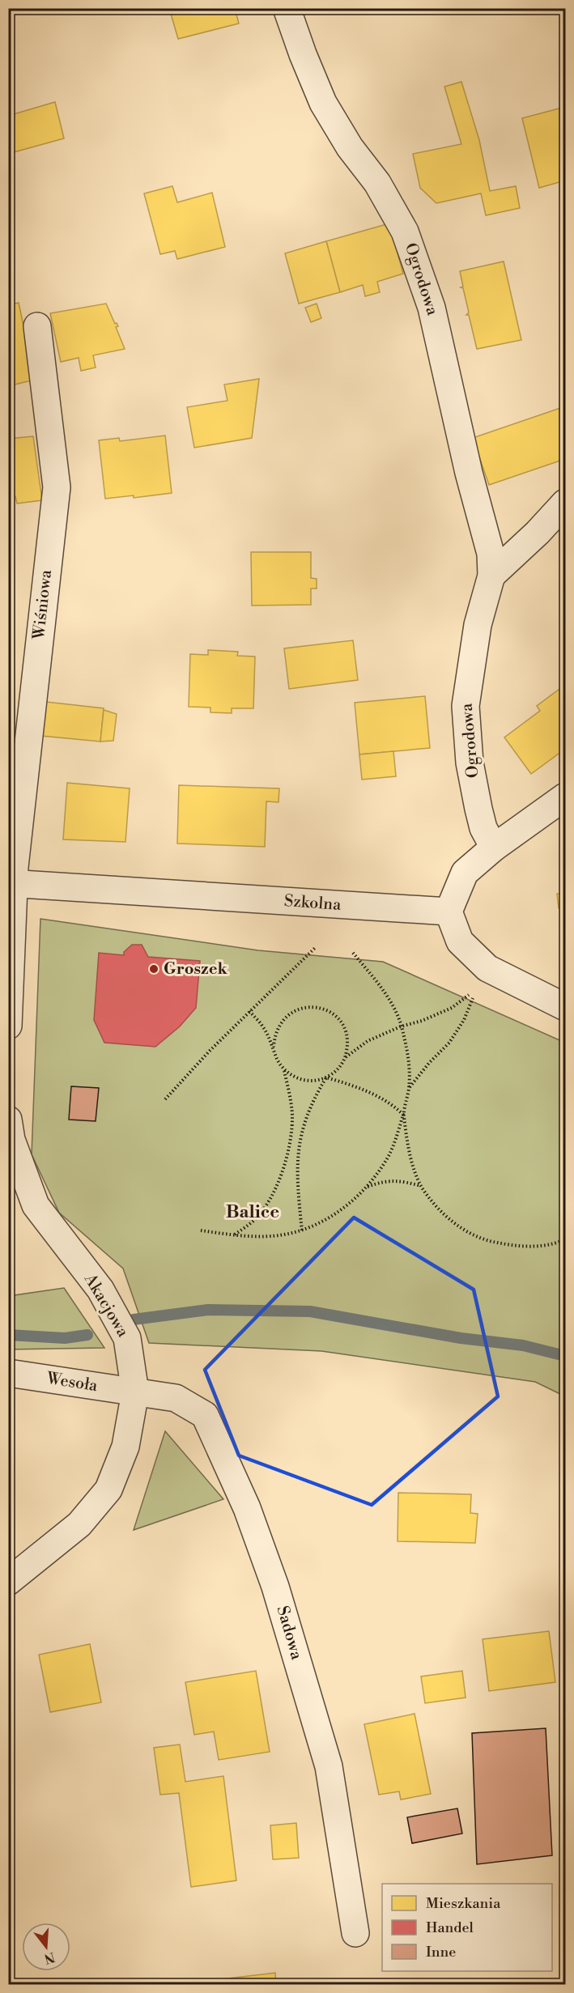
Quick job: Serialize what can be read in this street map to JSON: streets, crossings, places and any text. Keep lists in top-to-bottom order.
{
  "streets": {
    "street": [
      "Ogrodowa",
      "Wiśniowa",
      "Szkolna",
      "Akacjowa",
      "Wesoła",
      "Sadowa"
    ]
  },
  "crossings": [
    ["Wiśniowa", "Szkolna"],
    ["Akacjowa", "Wesoła"],
    ["Akacjowa", "Sadowa"],
    ["Wesoła", "Sadowa"]
  ],
  "districts": ["Balice"],
  "places": ["Groszek"],
  "legend": ["Mieszkania", "Handel", "Inne"],
  "north": "bottom"
}
